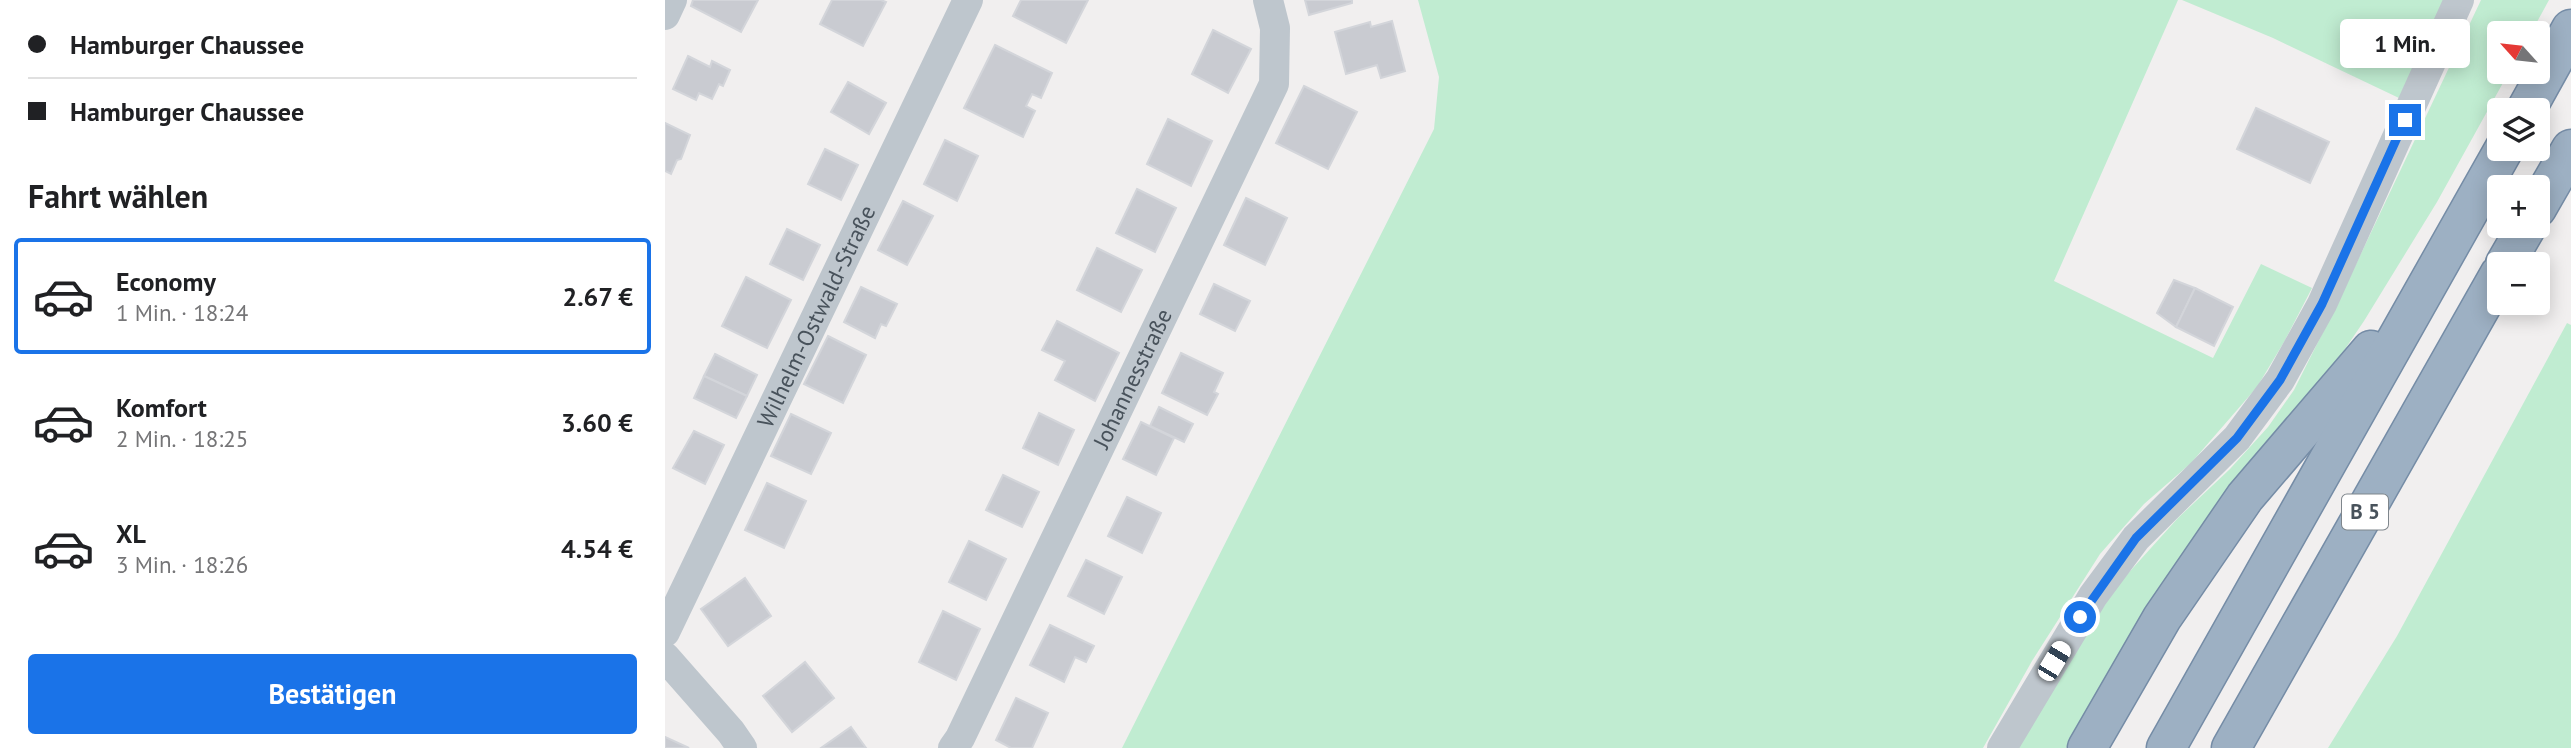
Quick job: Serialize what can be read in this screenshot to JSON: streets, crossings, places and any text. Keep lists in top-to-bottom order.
{
  "streets": {
    "highway": ["B 5"],
    "street": ["Wilhelm-Ostwald-Straße", "Johannesstraße"]
  },
  "north": "top left",
  "page": {
    "banner": ["Hamburger Chaussee", "Hamburger Chaussee"],
    "bubble": "1 Min.",
    "map_buttons": ["+", "−"],
    "heading": "Fahrt wählen",
    "list": [
      {
        "name": "Economy",
        "note": "1 Min. · 18:24",
        "value": "2.67 €"
      },
      {
        "name": "Komfort",
        "note": "2 Min. · 18:25",
        "value": "3.60 €"
      },
      {
        "name": "XL",
        "note": "3 Min. · 18:26",
        "value": "4.54 €"
      }
    ],
    "buttons": "Bestätigen"
  }
}
